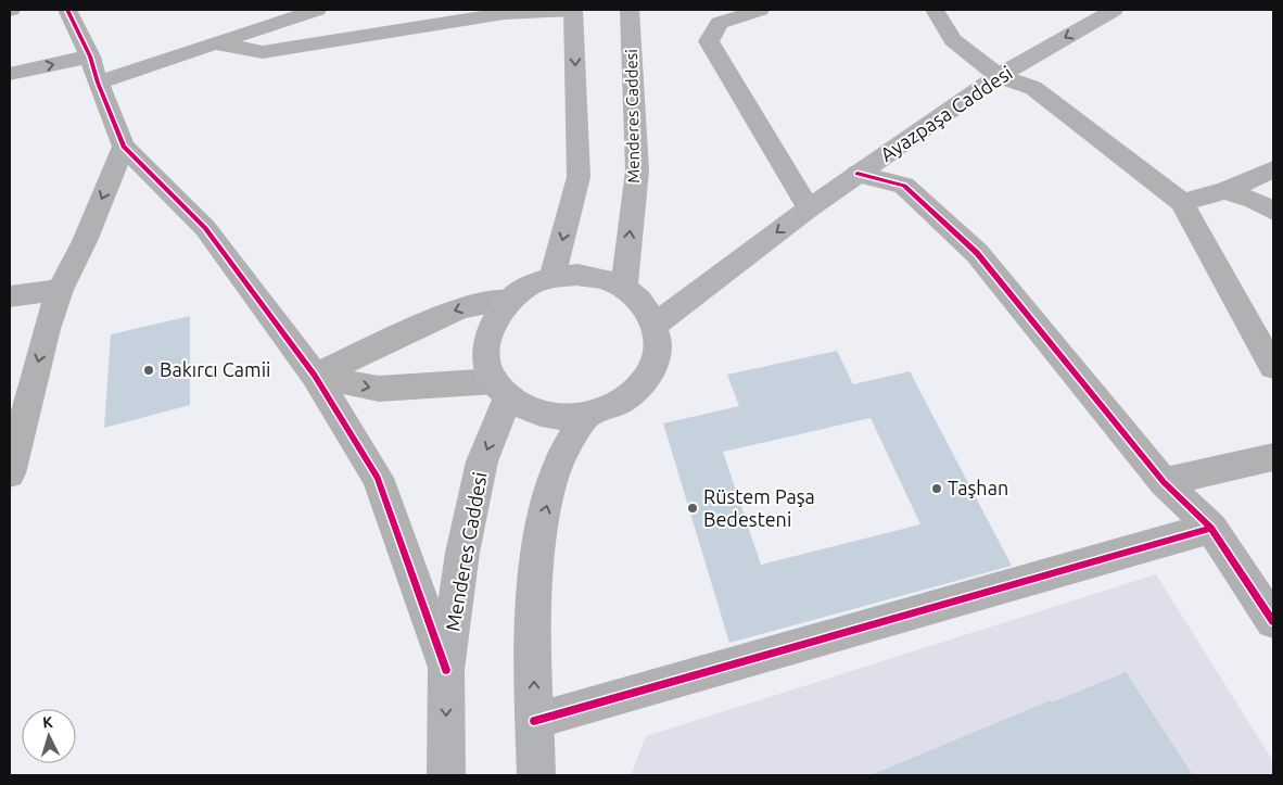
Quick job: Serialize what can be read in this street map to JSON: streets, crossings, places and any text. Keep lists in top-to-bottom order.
{
  "streets": {
    "main road": ["Ayazpaşa Caddesi", "Menderes Caddesi"]
  },
  "crossings": [
    ["Ayazpaşa Caddesi", "Menderes Caddesi"]
  ],
  "one_way": ["Ayazpaşa Caddesi"],
  "places": ["Bakırcı Camii", "Taşhan", "Rüstem Paşa Bedesteni"],
  "north": "top"
}
